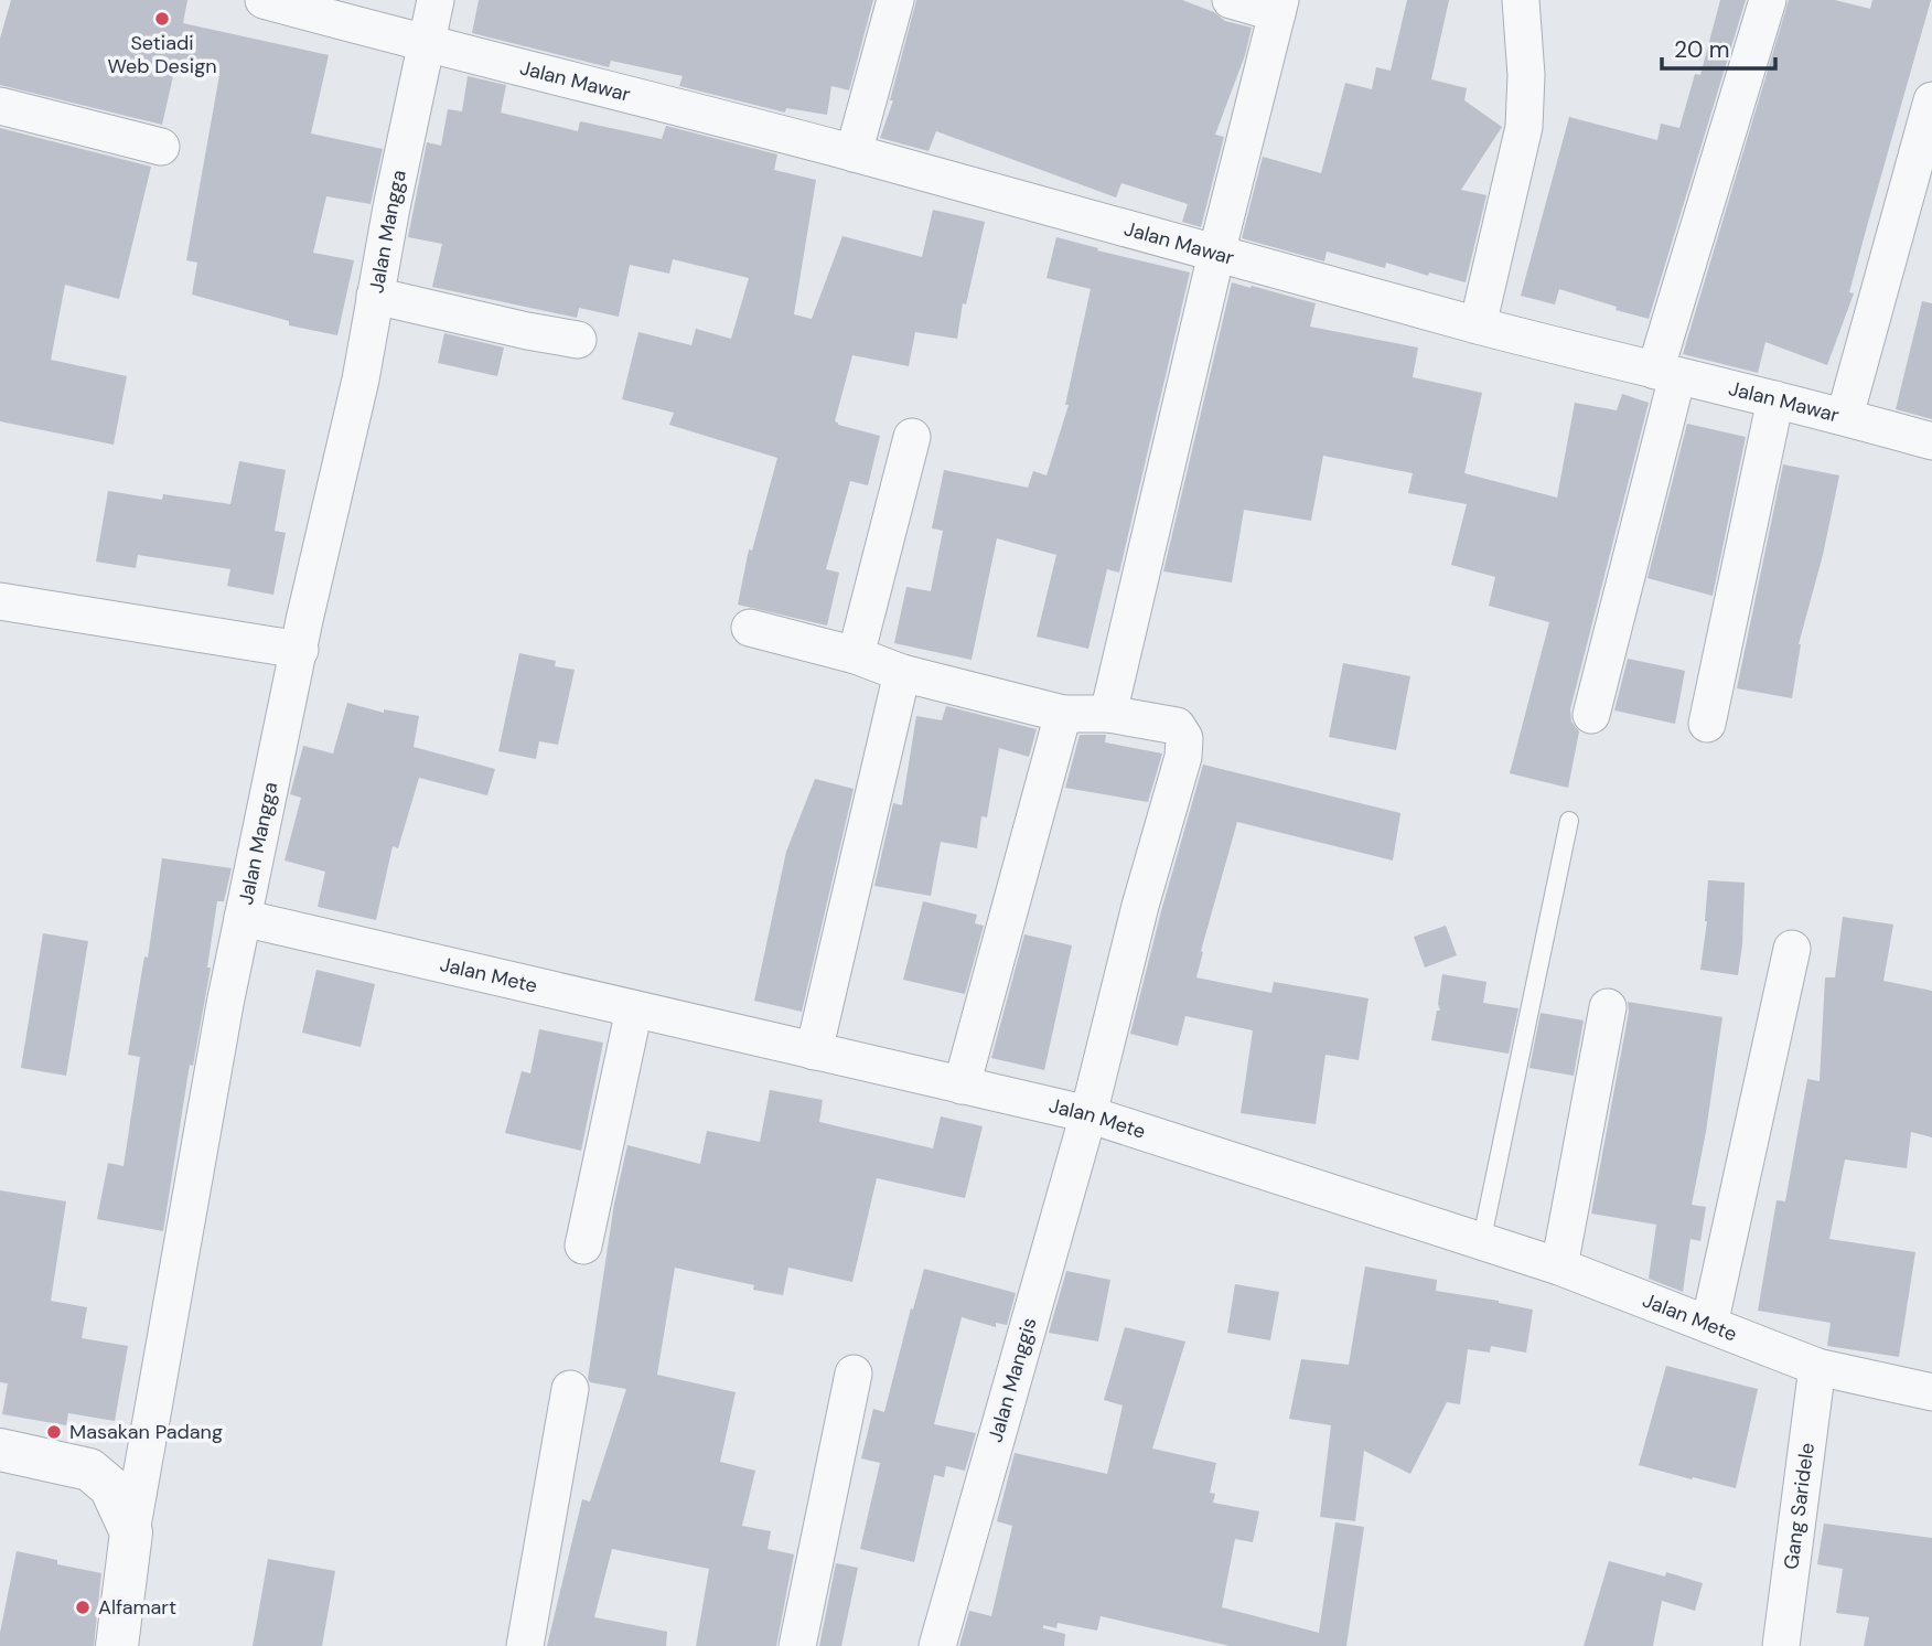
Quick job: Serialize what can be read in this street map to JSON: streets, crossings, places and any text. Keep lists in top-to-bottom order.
{
  "streets": {
    "street": [
      "Jalan Mawar",
      "Jalan Mangga",
      "Jalan Mete",
      "Jalan Manggis",
      "Gang Saridele"
    ]
  },
  "crossings": [
    ["Jalan Mawar", "Jalan Mangga"],
    ["Jalan Mangga", "Jalan Mete"],
    ["Jalan Mete", "Jalan Manggis"],
    ["Jalan Mete", "Gang Saridele"]
  ],
  "places": ["Setiadi Web Design", "Masakan Padang", "Alfamart"],
  "scale_bar": "20 m"
}
